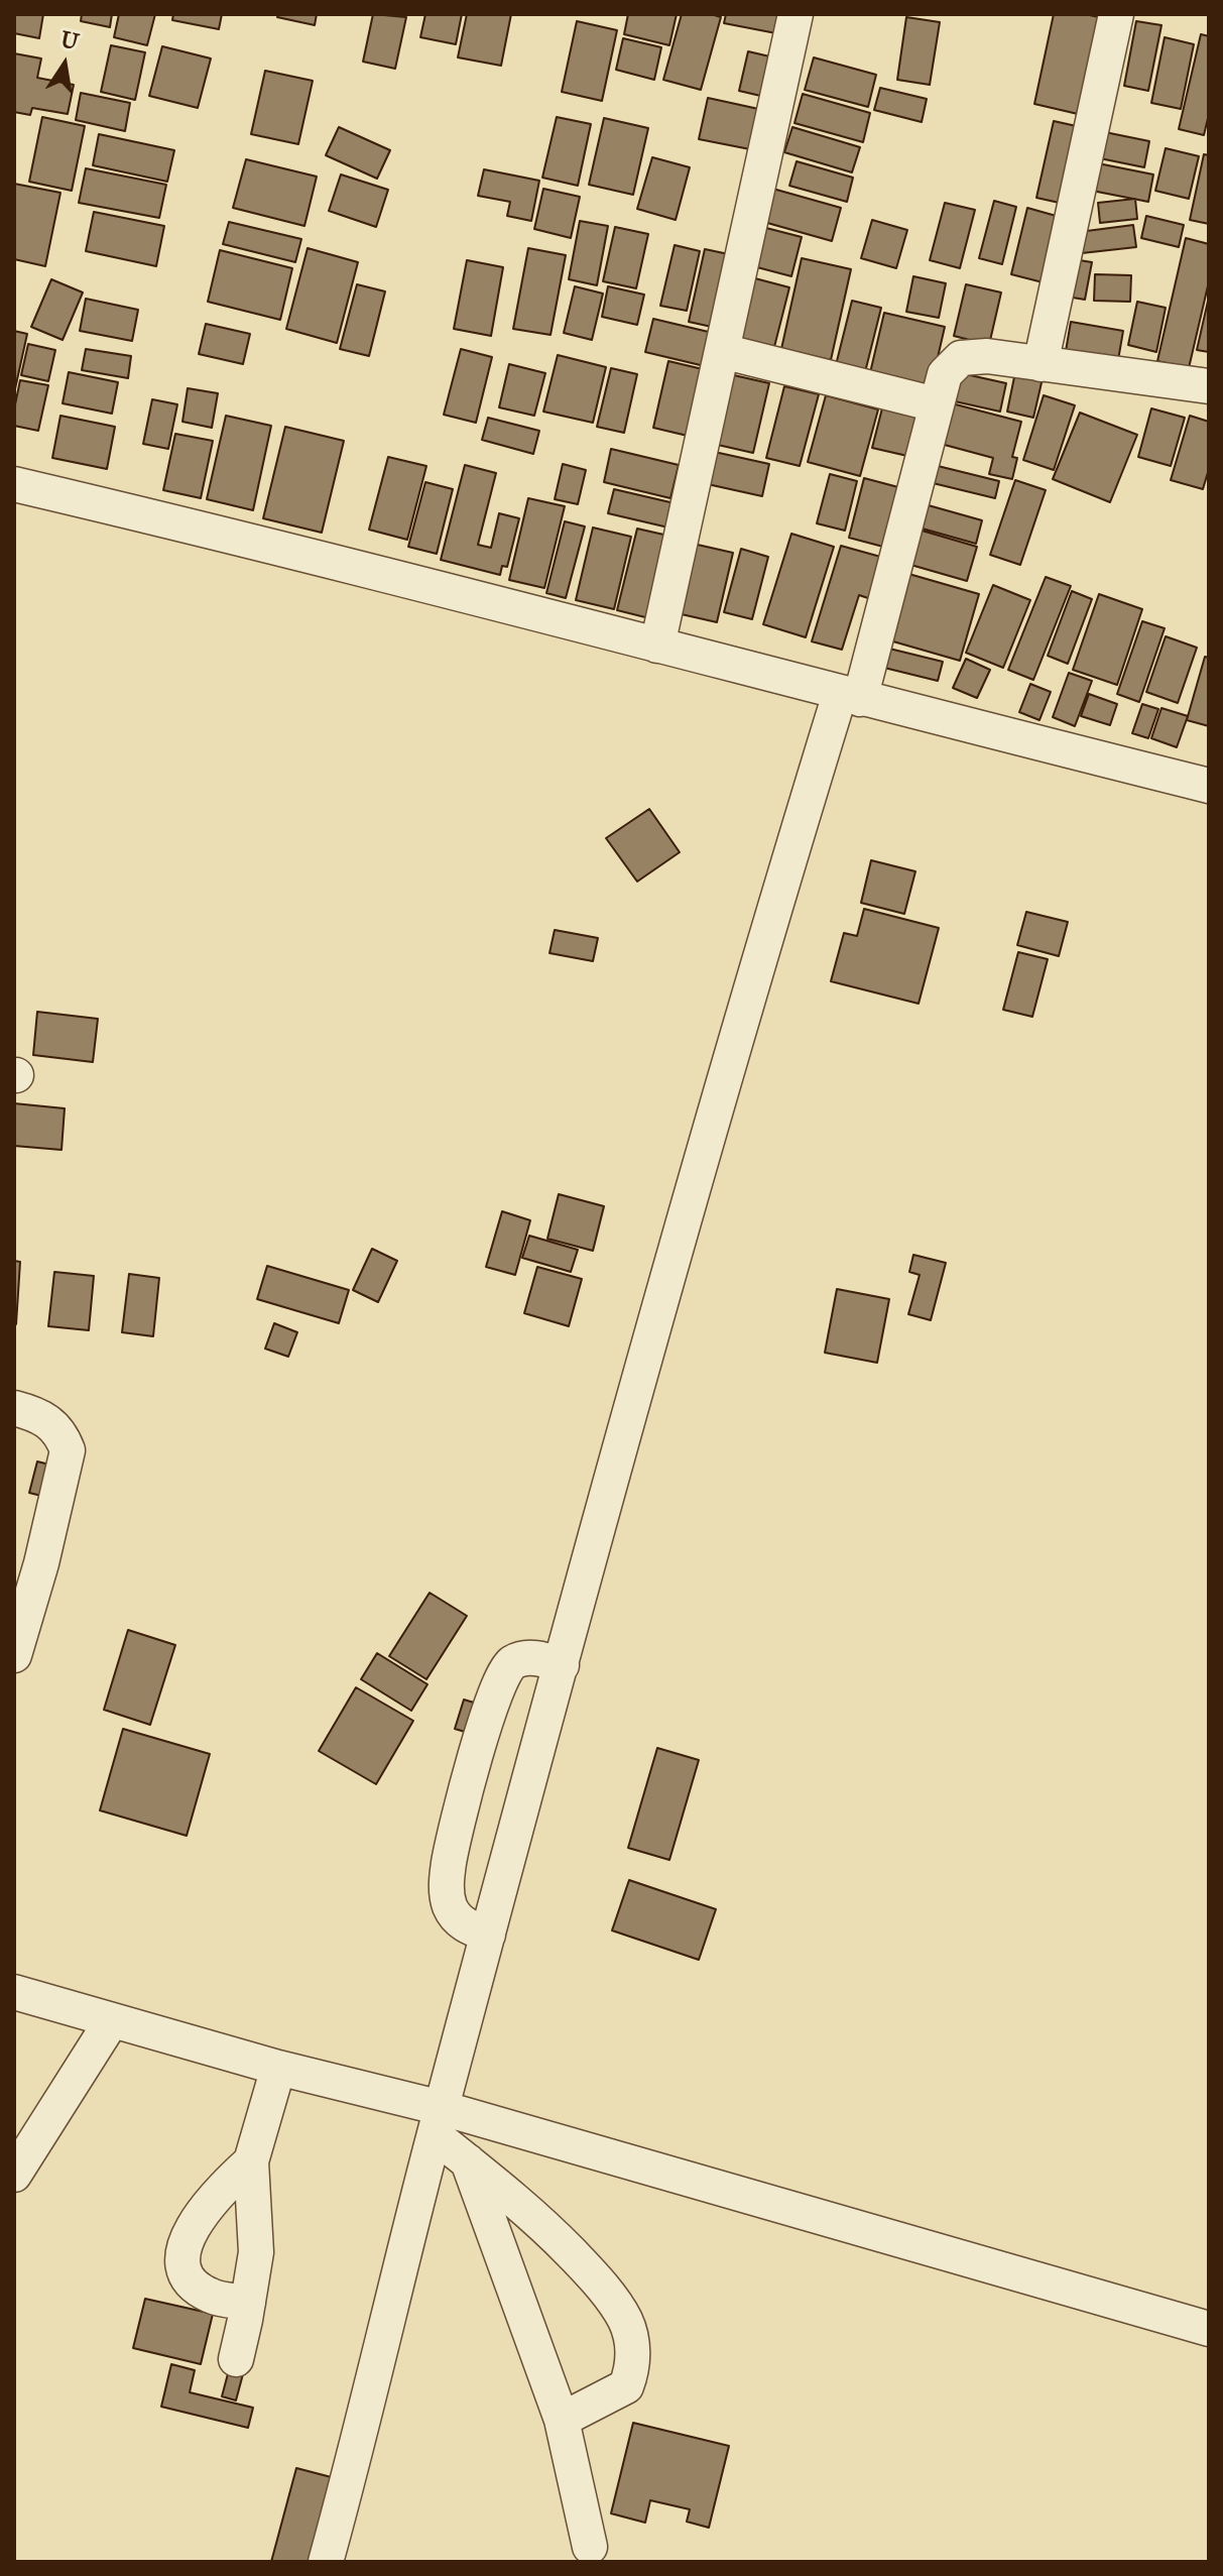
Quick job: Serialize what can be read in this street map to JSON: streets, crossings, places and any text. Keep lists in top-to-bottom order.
{
  "north": "top"
}
